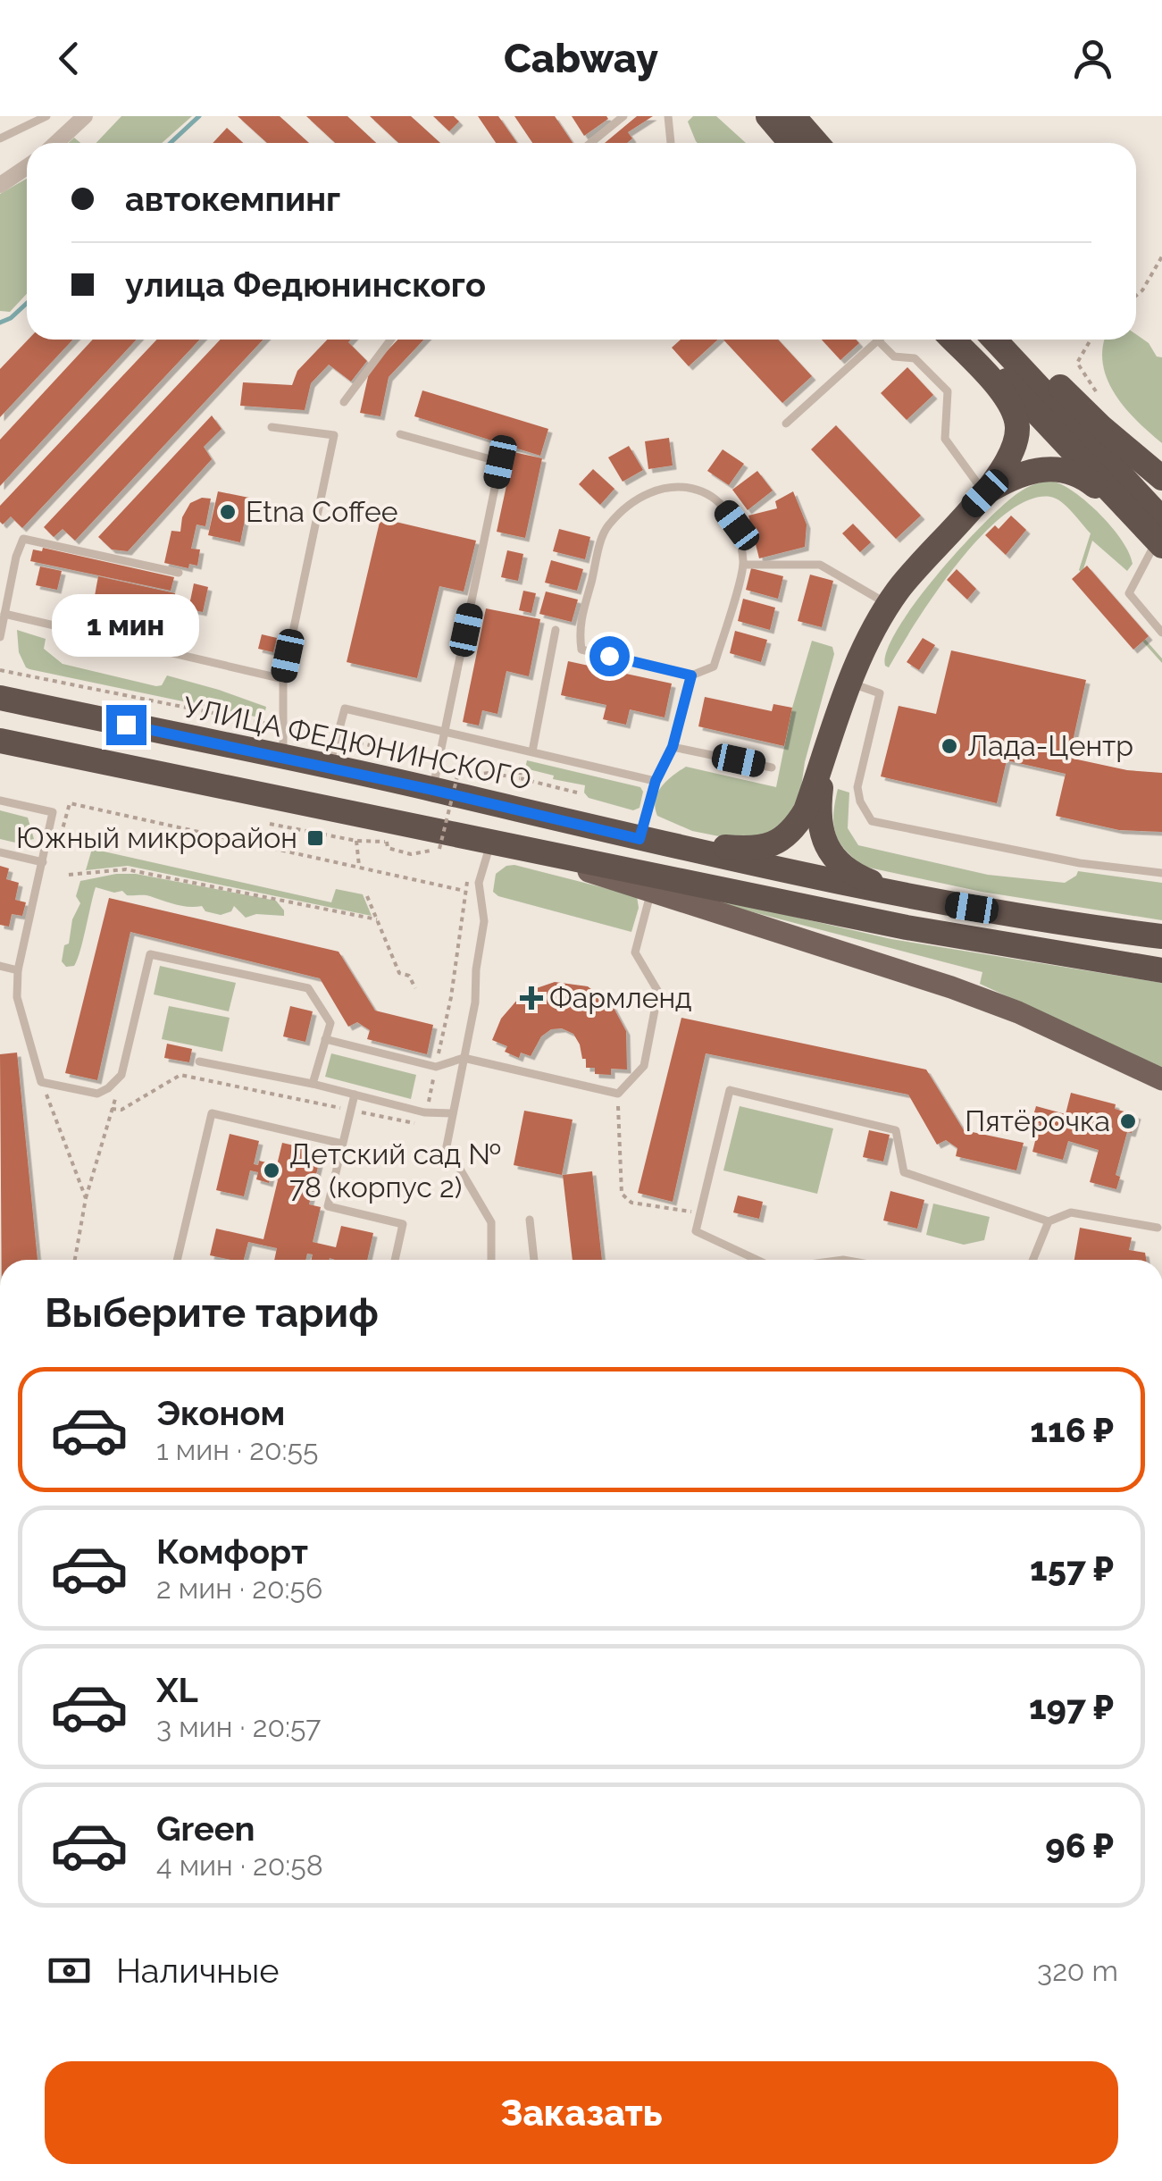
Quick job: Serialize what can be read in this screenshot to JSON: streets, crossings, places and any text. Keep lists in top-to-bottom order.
{
  "streets": {
    "highway": ["УЛИЦА ФЕДЮНИНСКОГО"]
  },
  "places": {
    "other": [
      "Etna Coffee",
      "Лада-Центр",
      "Пятёрочка",
      "Детский сад № 78 (корпус 2)"
    ],
    "transit": ["Южный микрорайон"],
    "health": ["Фармленд"]
  },
  "page": {
    "header": "Cabway",
    "banner": ["автокемпинг", "улица Федюнинского"],
    "bubble": "1 мин",
    "heading": "Выберите тариф",
    "list": [
      {
        "name": "Эконом",
        "note": "1 мин · 20:55",
        "value": "116 ₽"
      },
      {
        "name": "Комфорт",
        "note": "2 мин · 20:56",
        "value": "157 ₽"
      },
      {
        "name": "XL",
        "note": "3 мин · 20:57",
        "value": "197 ₽"
      },
      {
        "name": "Green",
        "note": "4 мин · 20:58",
        "value": "96 ₽"
      }
    ],
    "pay": ["Наличные", "320 m"],
    "buttons": "Заказать"
  }
}
